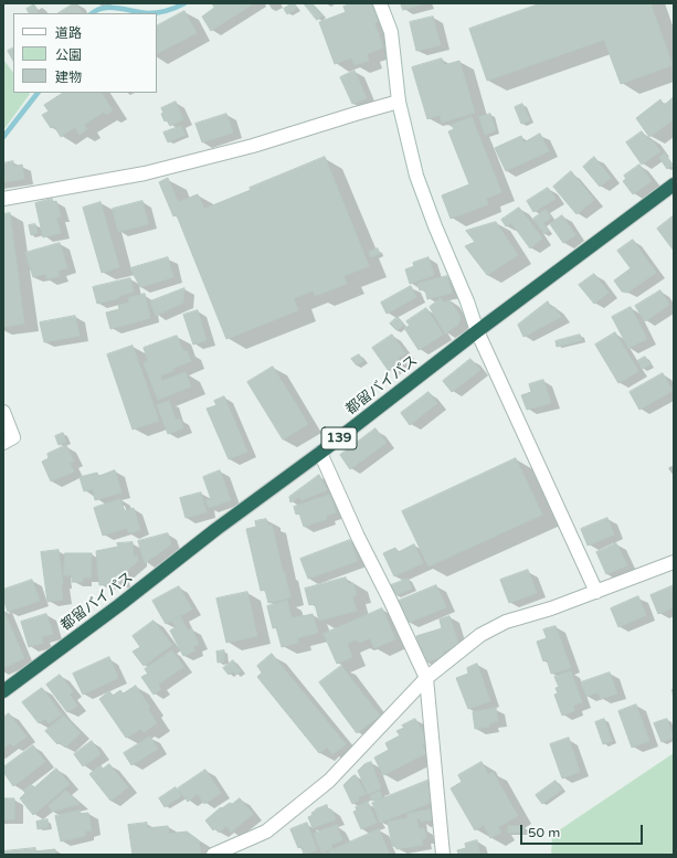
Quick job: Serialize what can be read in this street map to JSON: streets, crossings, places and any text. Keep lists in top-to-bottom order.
{
  "streets": {
    "highway": ["都留バイパス", "139"]
  },
  "legend": ["道路", "公園", "建物"],
  "scale_bar": "50 m"
}
